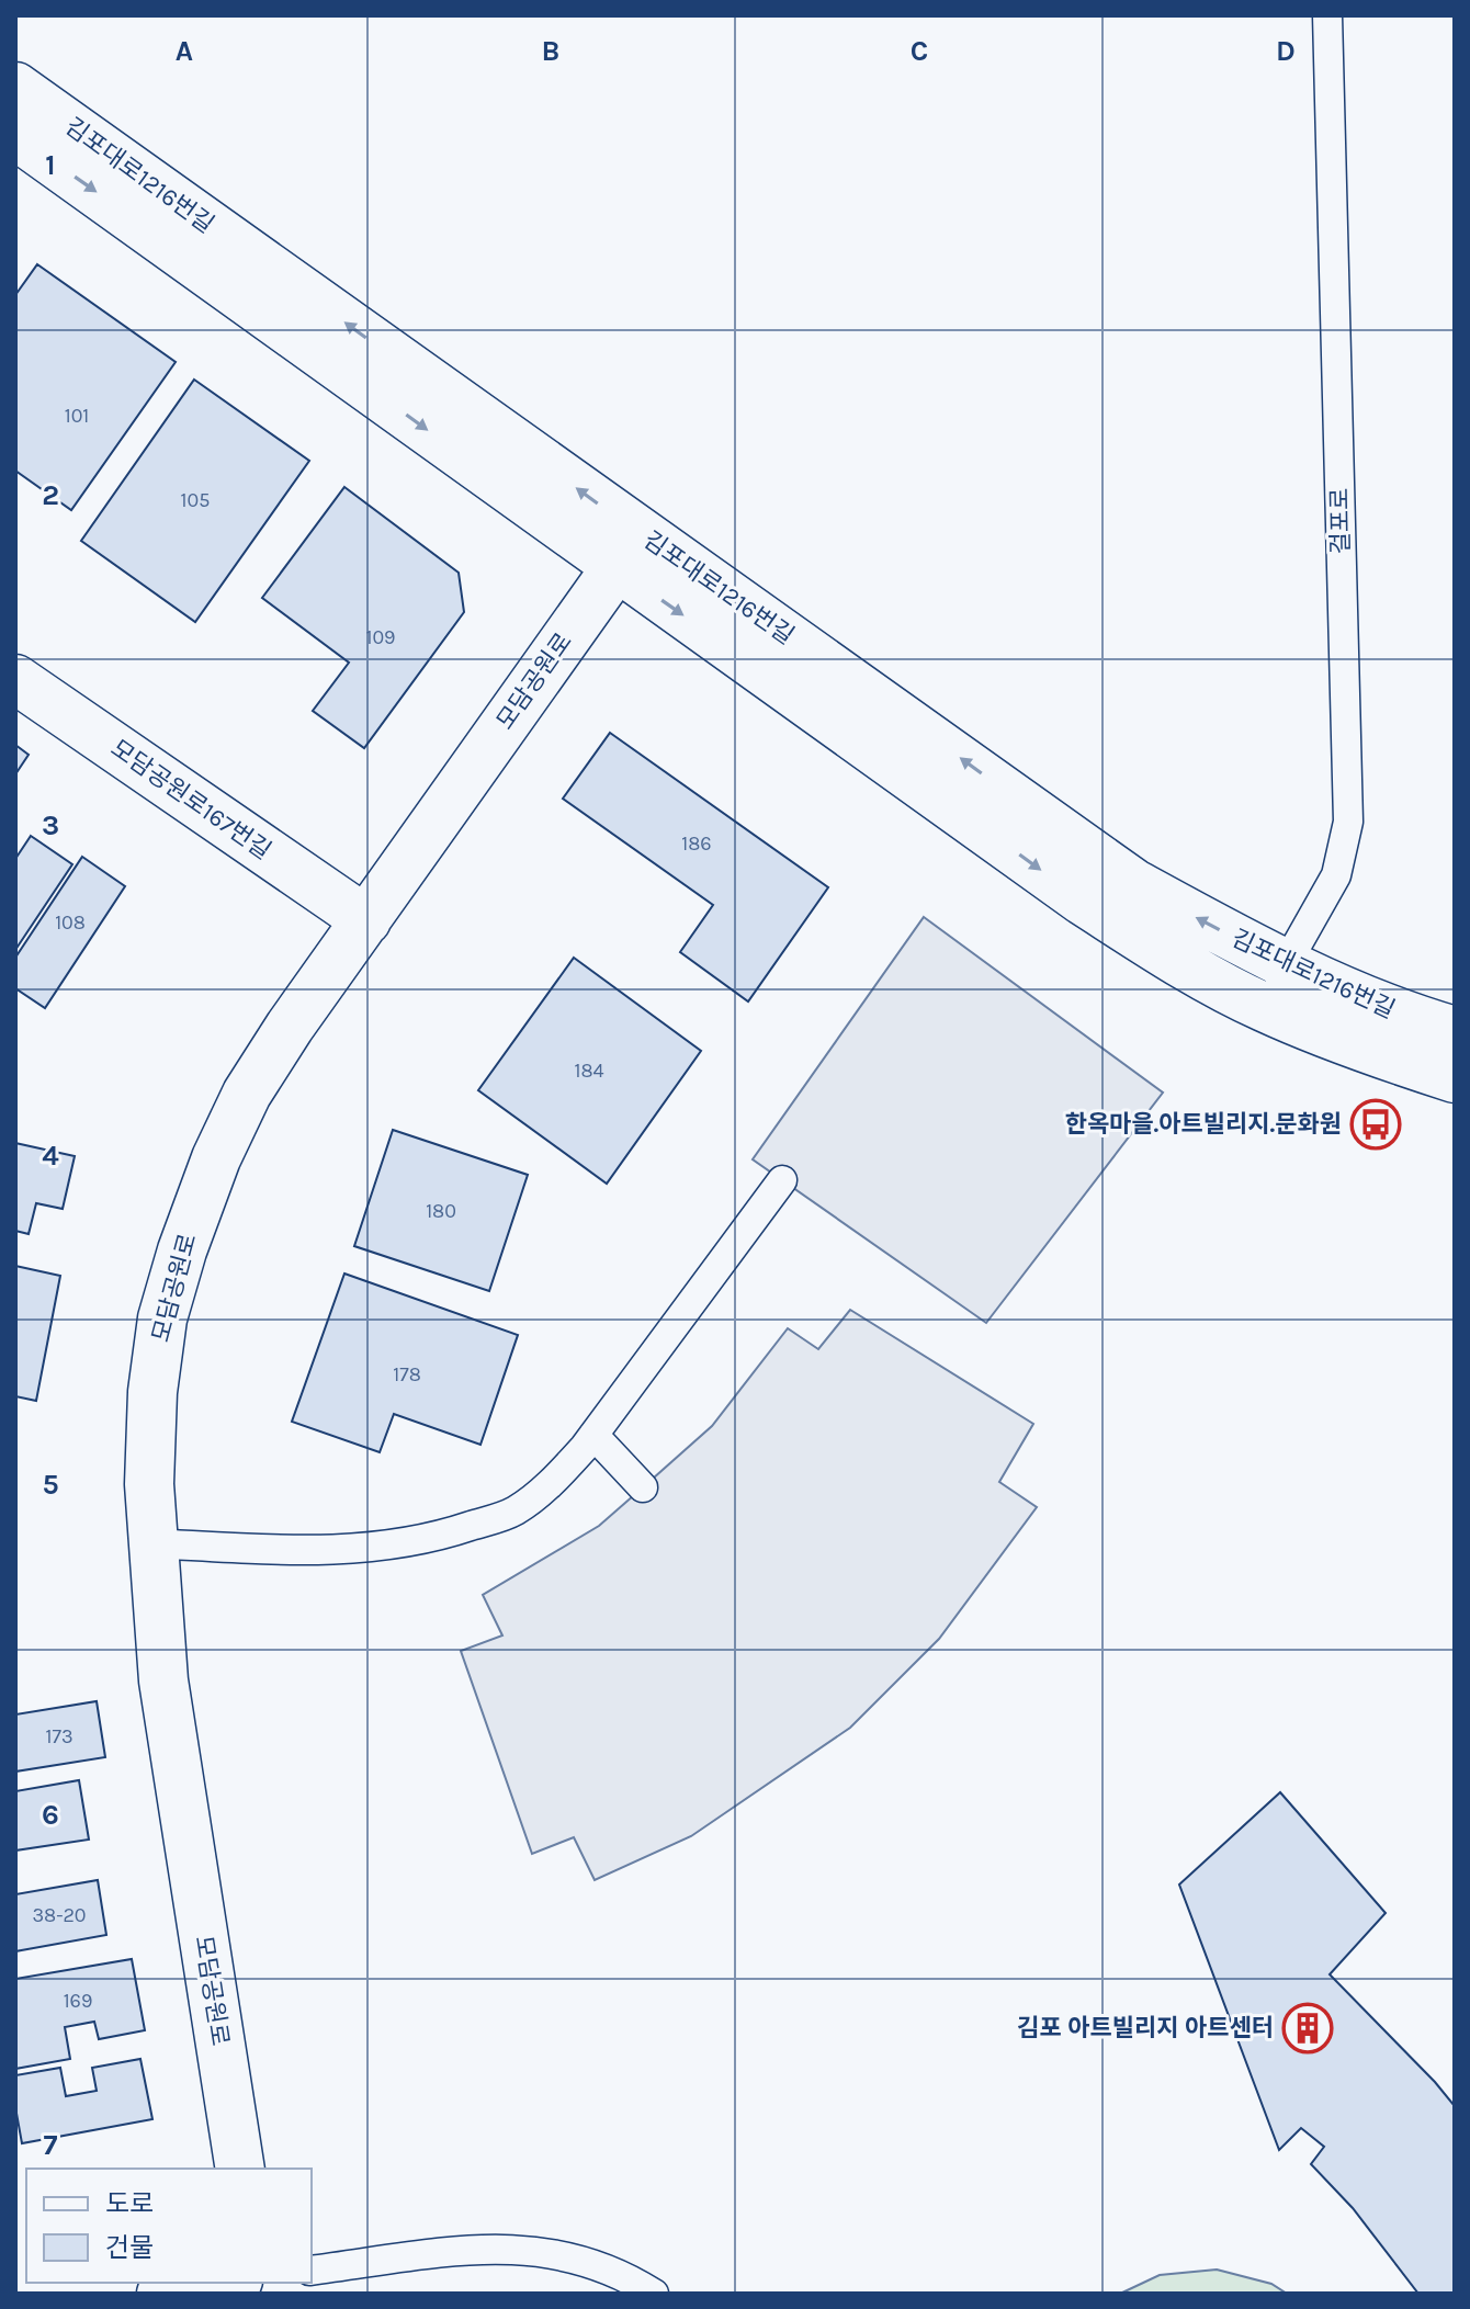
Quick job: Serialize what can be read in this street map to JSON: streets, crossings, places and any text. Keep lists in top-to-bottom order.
{
  "streets": {
    "street": ["김포대로1216번길", "모담공원로", "모담공원로167번길"],
    "lane": ["걸포로"]
  },
  "crossings": [
    ["김포대로1216번길", "걸포로"],
    ["김포대로1216번길", "모담공원로"],
    ["모담공원로", "모담공원로167번길"]
  ],
  "places": {
    "bus stop": ["한옥마을.아트빌리지.문화원"],
    "building": ["김포 아트빌리지 아트센터"]
  },
  "house_numbers": [
    "101",
    "105",
    "109",
    "186",
    "108",
    "184",
    "180",
    "178",
    "173",
    "38-20",
    "169"
  ],
  "legend": ["도로", "건물"],
  "grid": {
    "columns": [
      "A",
      "B",
      "C",
      "D"
    ],
    "rows": [
      "1",
      "2",
      "3",
      "4",
      "5",
      "6",
      "7"
    ]
  }
}
